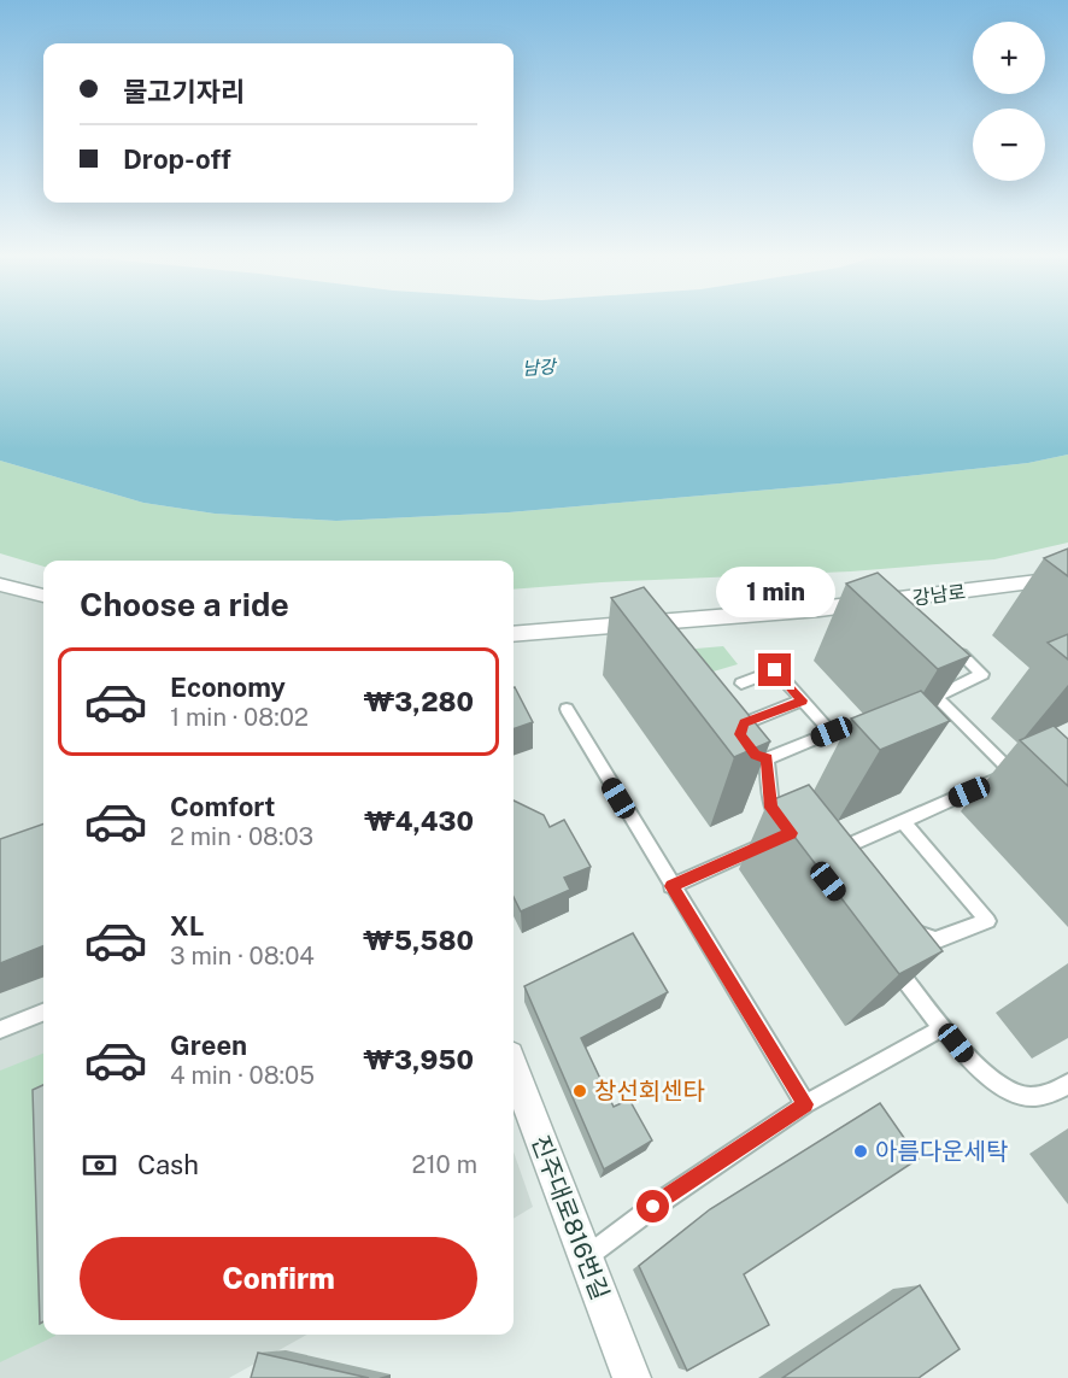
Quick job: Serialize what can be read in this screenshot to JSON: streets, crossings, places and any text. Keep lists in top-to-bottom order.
{
  "streets": {
    "street": ["강남로", "진주대로816번길"]
  },
  "water": ["남강"],
  "places": ["창선회센타", "아름다운세탁"],
  "page": {
    "map_buttons": ["+", "−"],
    "banner": ["물고기자리", "Drop-off"],
    "heading": "Choose a ride",
    "bubble": "1 min",
    "list": [
      {
        "name": "Economy",
        "note": "1 min · 08:02",
        "value": "₩3,280"
      },
      {
        "name": "Comfort",
        "note": "2 min · 08:03",
        "value": "₩4,430"
      },
      {
        "name": "XL",
        "note": "3 min · 08:04",
        "value": "₩5,580"
      },
      {
        "name": "Green",
        "note": "4 min · 08:05",
        "value": "₩3,950"
      }
    ],
    "pay": ["Cash", "210 m"],
    "buttons": "Confirm"
  }
}
